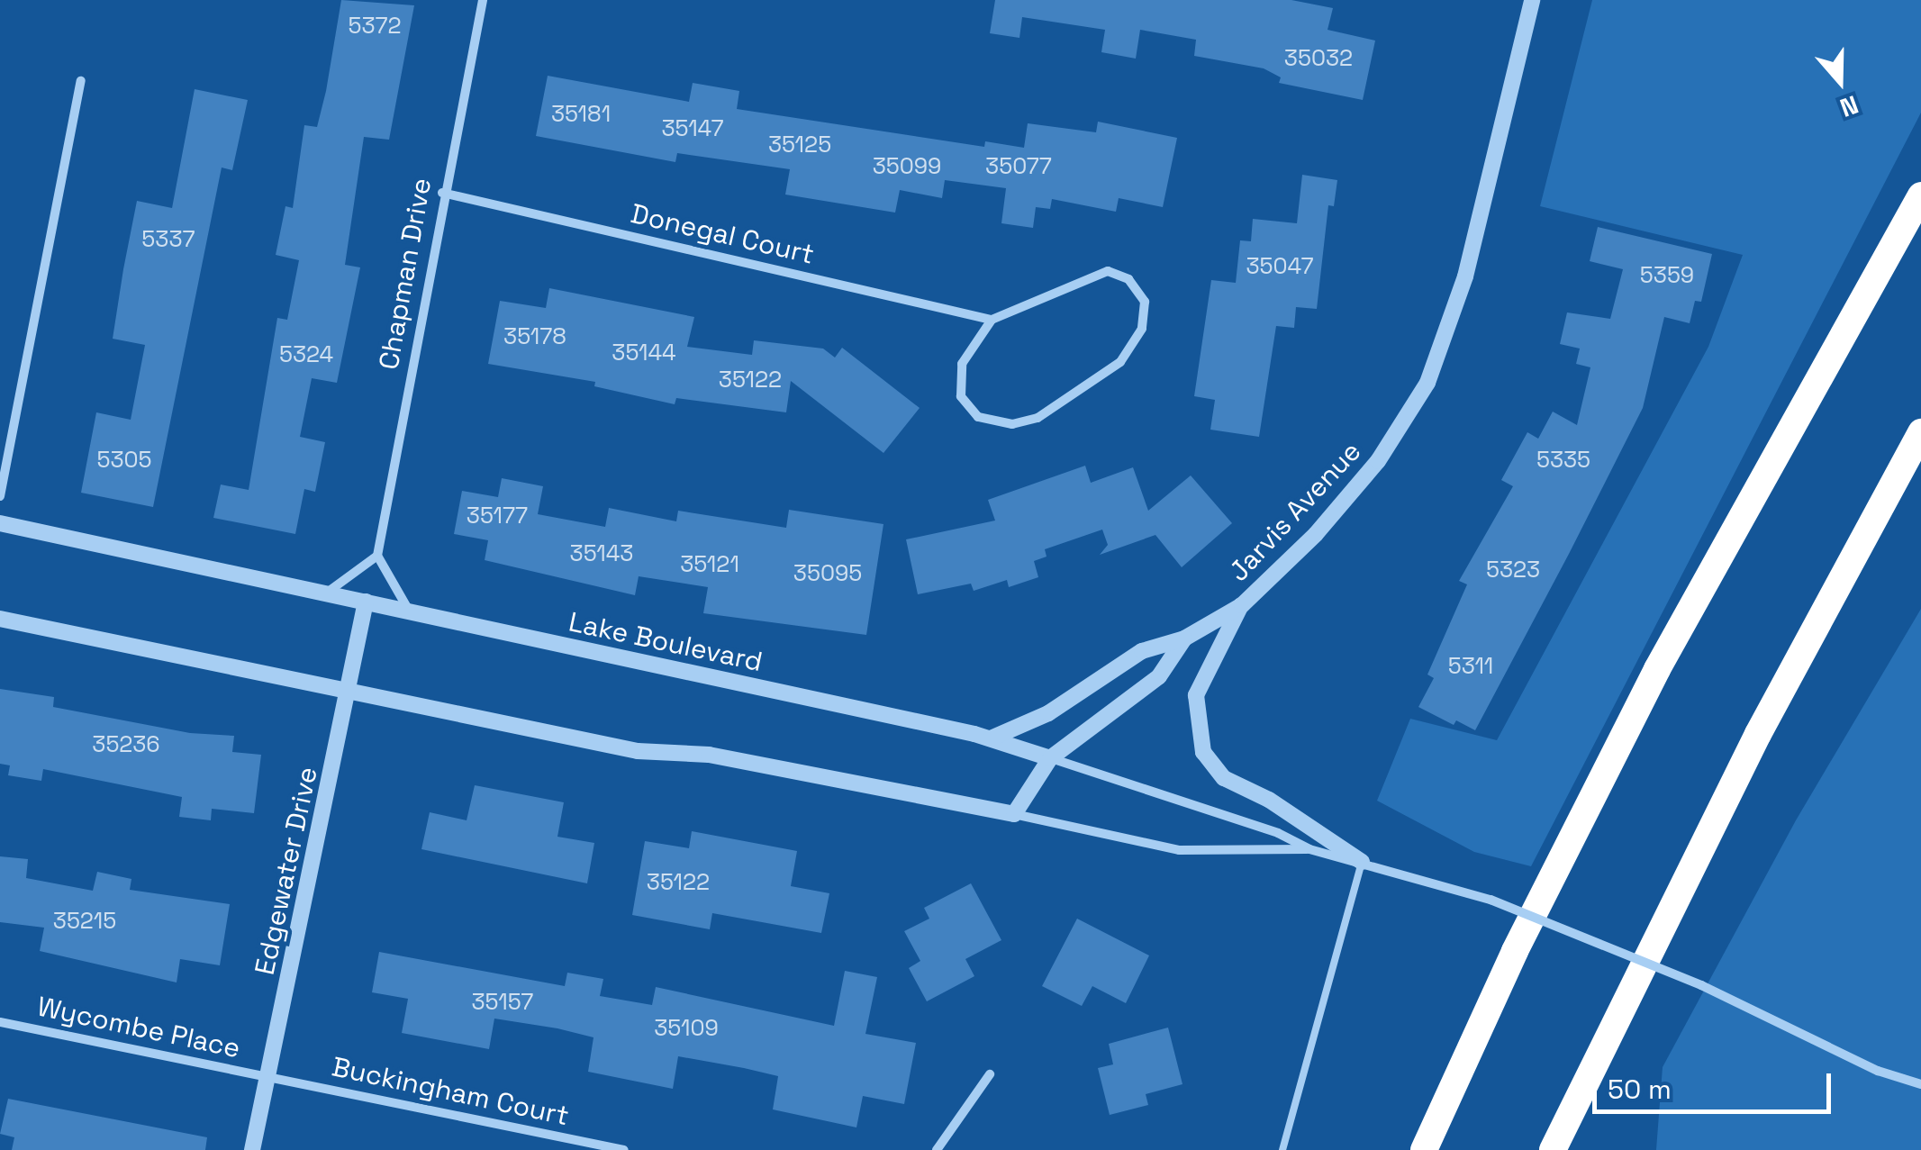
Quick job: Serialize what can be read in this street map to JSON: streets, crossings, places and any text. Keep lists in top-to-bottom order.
{
  "streets": {
    "street": [
      "Donegal Court",
      "Chapman Drive",
      "Jarvis Avenue",
      "Lake Boulevard",
      "Edgewater Drive",
      "Wycombe Place",
      "Buckingham Court"
    ]
  },
  "crossings": [
    ["Donegal Court", "Chapman Drive"],
    ["Jarvis Avenue", "Lake Boulevard"],
    ["Lake Boulevard", "Edgewater Drive"],
    ["Edgewater Drive", "Wycombe Place"],
    ["Edgewater Drive", "Buckingham Court"],
    ["Wycombe Place", "Buckingham Court"]
  ],
  "house_numbers": [
    "5372",
    "35032",
    "35181",
    "35147",
    "35125",
    "35099",
    "35077",
    "5337",
    "35047",
    "5359",
    "35178",
    "35144",
    "5324",
    "35122",
    "5305",
    "5335",
    "35177",
    "35143",
    "35121",
    "5323",
    "35095",
    "5311",
    "35236",
    "35122",
    "35215",
    "35157",
    "35109"
  ],
  "scale_bar": "50 m",
  "north": "bottom"
}
